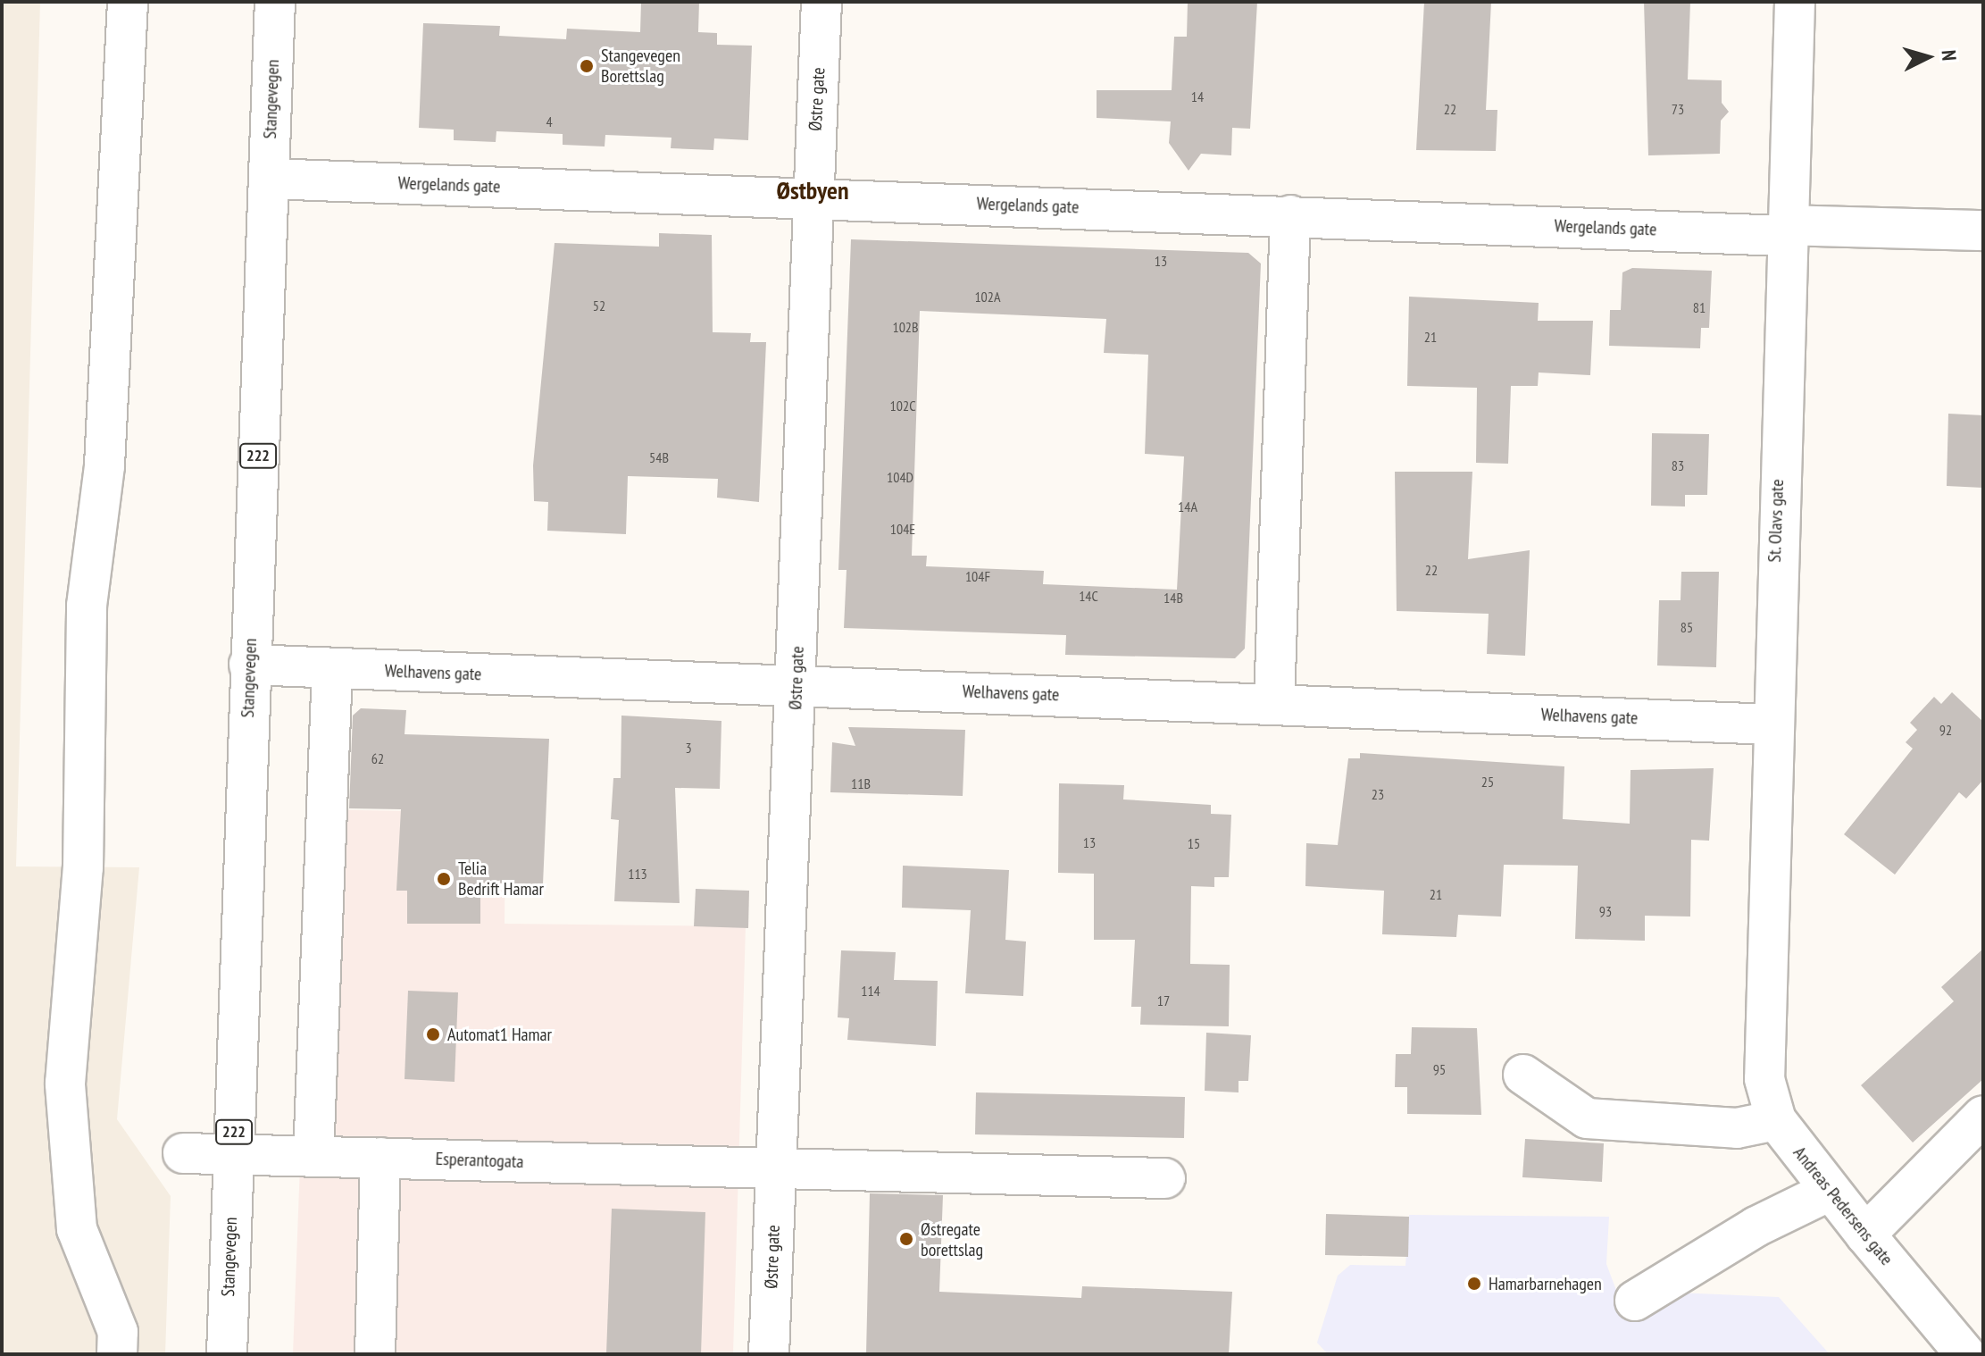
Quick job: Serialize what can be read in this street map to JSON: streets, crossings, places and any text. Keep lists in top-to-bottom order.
{
  "streets": {
    "street": [
      "Stangevegen",
      "Østre gate",
      "Wergelands gate",
      "222",
      "St. Olavs gate",
      "Welhavens gate",
      "Esperantogata",
      "Andreas Pedersens gate"
    ]
  },
  "crossings": [
    ["Stangevegen", "Wergelands gate"],
    ["Stangevegen", "Welhavens gate"],
    ["Stangevegen", "Esperantogata"],
    ["Østre gate", "Wergelands gate"],
    ["Østre gate", "Welhavens gate"],
    ["Østre gate", "Esperantogata"],
    ["Wergelands gate", "St. Olavs gate"],
    ["St. Olavs gate", "Welhavens gate"],
    ["St. Olavs gate", "Andreas Pedersens gate"]
  ],
  "districts": ["Østbyen"],
  "places": [
    "Stangevegen Borettslag",
    "Telia Bedrift Hamar",
    "Automat1 Hamar",
    "Østregate borettslag",
    "Hamarbarnehagen"
  ],
  "house_numbers": [
    "14",
    "22",
    "73",
    "4",
    "13",
    "102A",
    "52",
    "81",
    "102B",
    "21",
    "102C",
    "54B",
    "83",
    "104D",
    "14A",
    "104E",
    "22",
    "104F",
    "14C",
    "14B",
    "85",
    "92",
    "3",
    "62",
    "25",
    "11B",
    "23",
    "13",
    "15",
    "113",
    "21",
    "93",
    "114",
    "17",
    "95"
  ],
  "north": "right"
}
